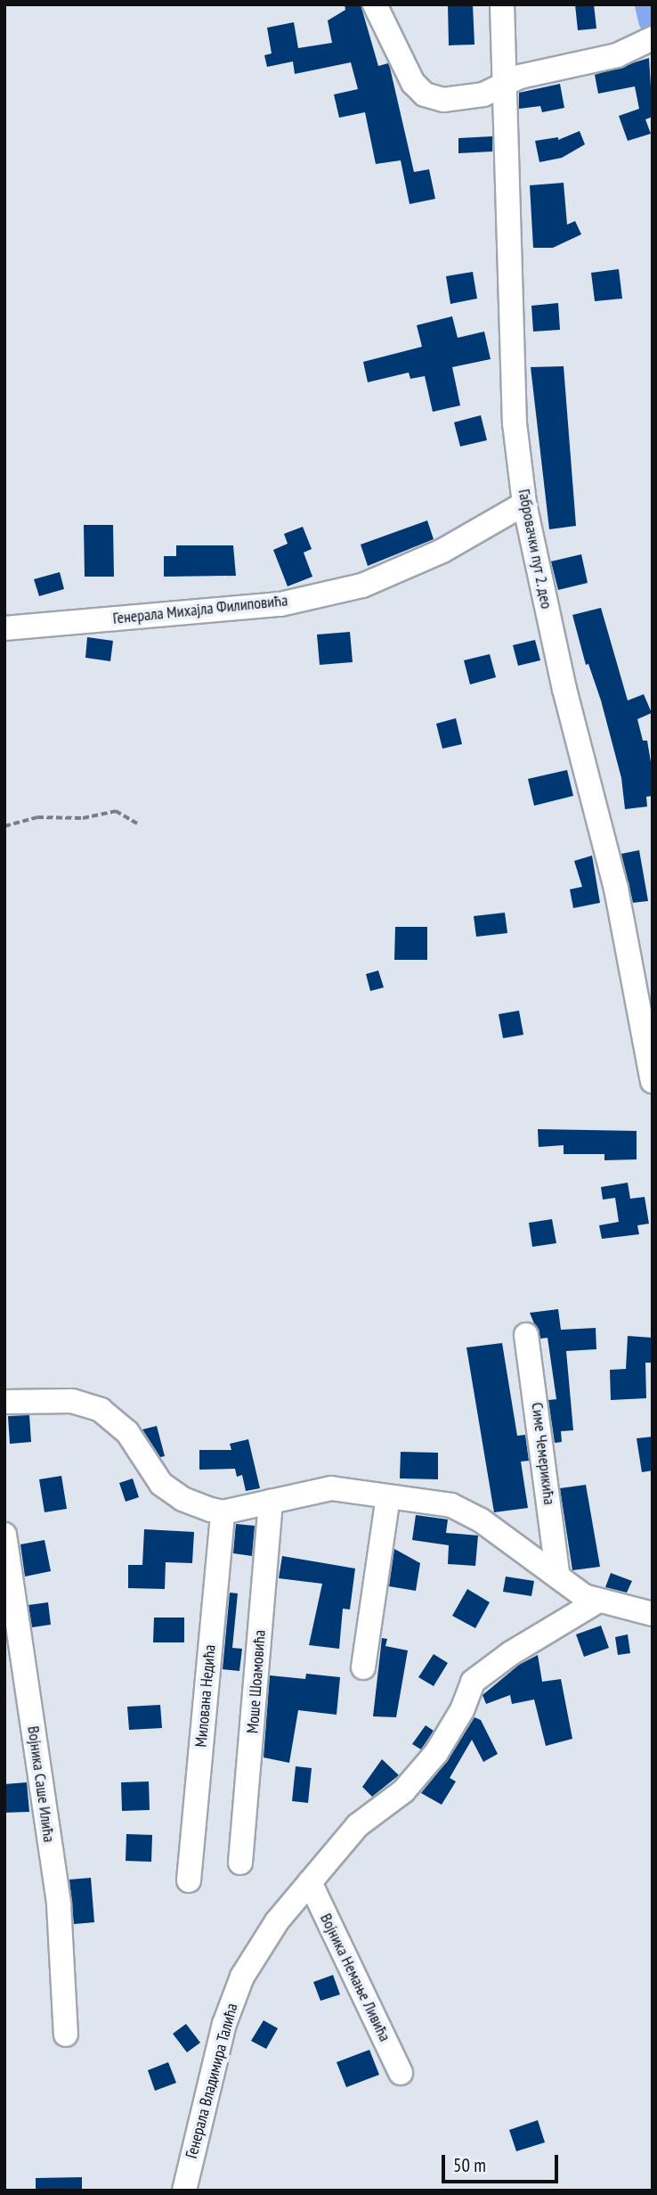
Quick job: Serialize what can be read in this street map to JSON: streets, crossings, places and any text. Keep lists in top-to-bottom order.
{
  "streets": {
    "street": [
      "Габровачки пут 2. део",
      "Генерала Михајла Филиповића",
      "Симе Чемерикића",
      "Моше Шоамовића",
      "Милована Недића",
      "Војника Саше Илића",
      "Војника Немање Ливића",
      "Генерала Владимира Талића"
    ]
  },
  "crossings": [
    ["Габровачки пут 2. део", "Генерала Михајла Филиповића"],
    ["Војника Немање Ливића", "Генерала Владимира Талића"]
  ],
  "scale_bar": "50 m"
}
